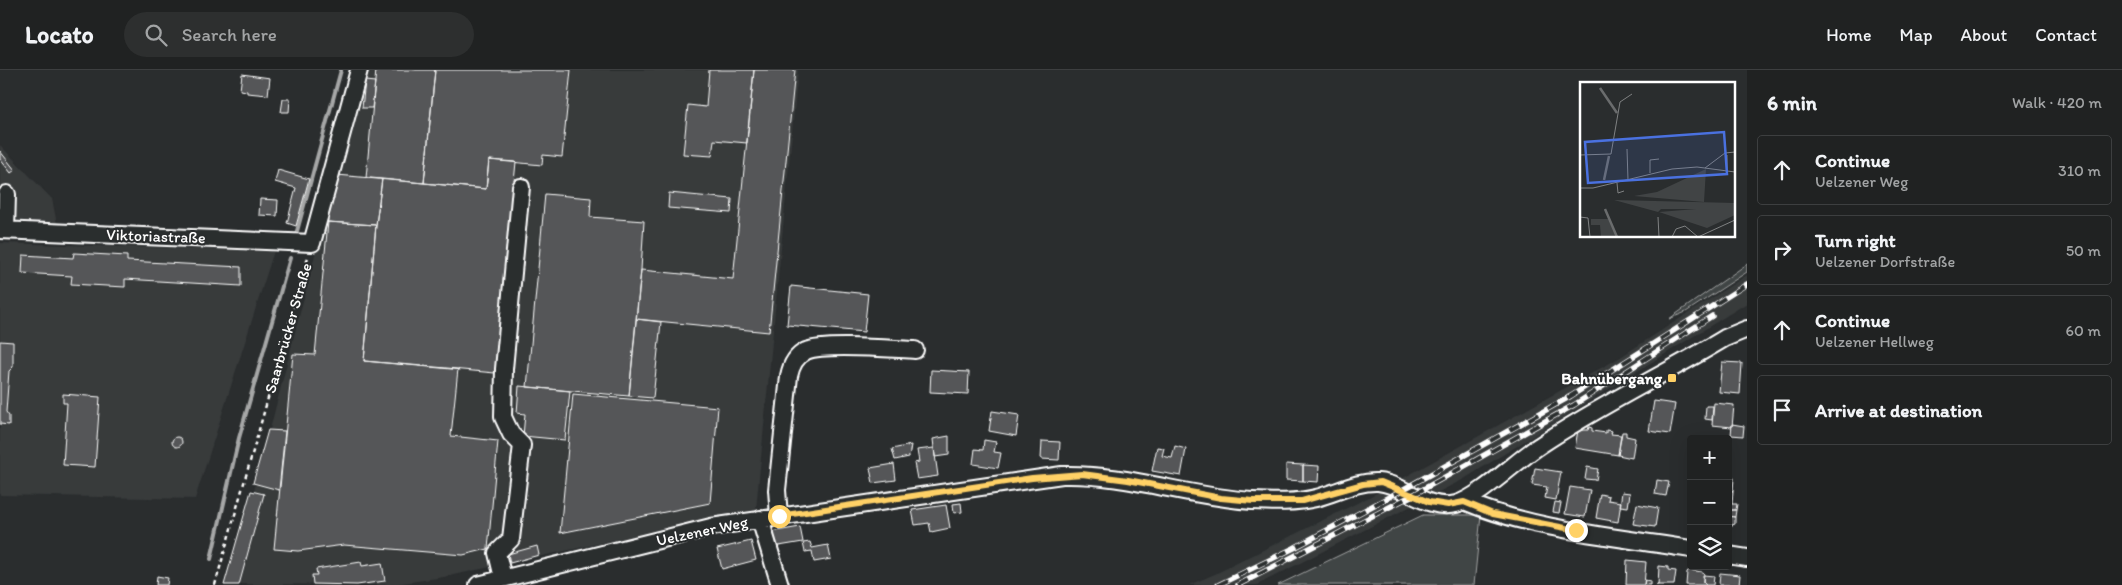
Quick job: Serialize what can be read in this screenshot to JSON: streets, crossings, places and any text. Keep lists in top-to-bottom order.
{
  "streets": {
    "street": ["Viktoriastraße", "Saarbrücker Straße", "Uelzener Weg"]
  },
  "crossings": [
    ["Viktoriastraße", "Saarbrücker Straße"]
  ],
  "places": {
    "transit": ["Bahnübergang"]
  },
  "page": {
    "header": "Locato",
    "search": "Search here",
    "nav": [
      "Home",
      "Map",
      "About",
      "Contact"
    ],
    "heading": ["6 min", "Walk · 420 m"],
    "list": [
      ["Continue", "Uelzener Weg", "310 m"],
      ["Turn right", "Uelzener Dorfstraße", "50 m"],
      ["Continue", "Uelzener Hellweg", "60 m"],
      "Arrive at destination"
    ],
    "map_buttons": ["+", "−"]
  }
}
